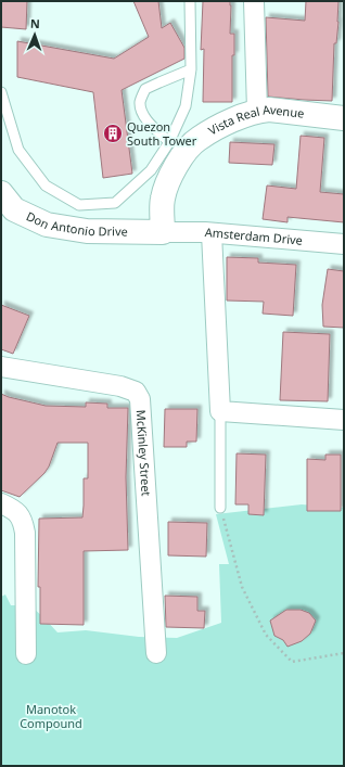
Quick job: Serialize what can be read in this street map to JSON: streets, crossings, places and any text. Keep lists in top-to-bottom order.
{
  "streets": {
    "street": [
      "Vista Real Avenue",
      "Don Antonio Drive",
      "Amsterdam Drive",
      "McKinley Street"
    ]
  },
  "crossings": [
    ["Vista Real Avenue", "Don Antonio Drive"],
    ["Vista Real Avenue", "Amsterdam Drive"],
    ["Don Antonio Drive", "Amsterdam Drive"]
  ],
  "parks": ["Manotok Compound"],
  "places": {
    "building": ["Quezon South Tower"]
  },
  "north": "top"
}
